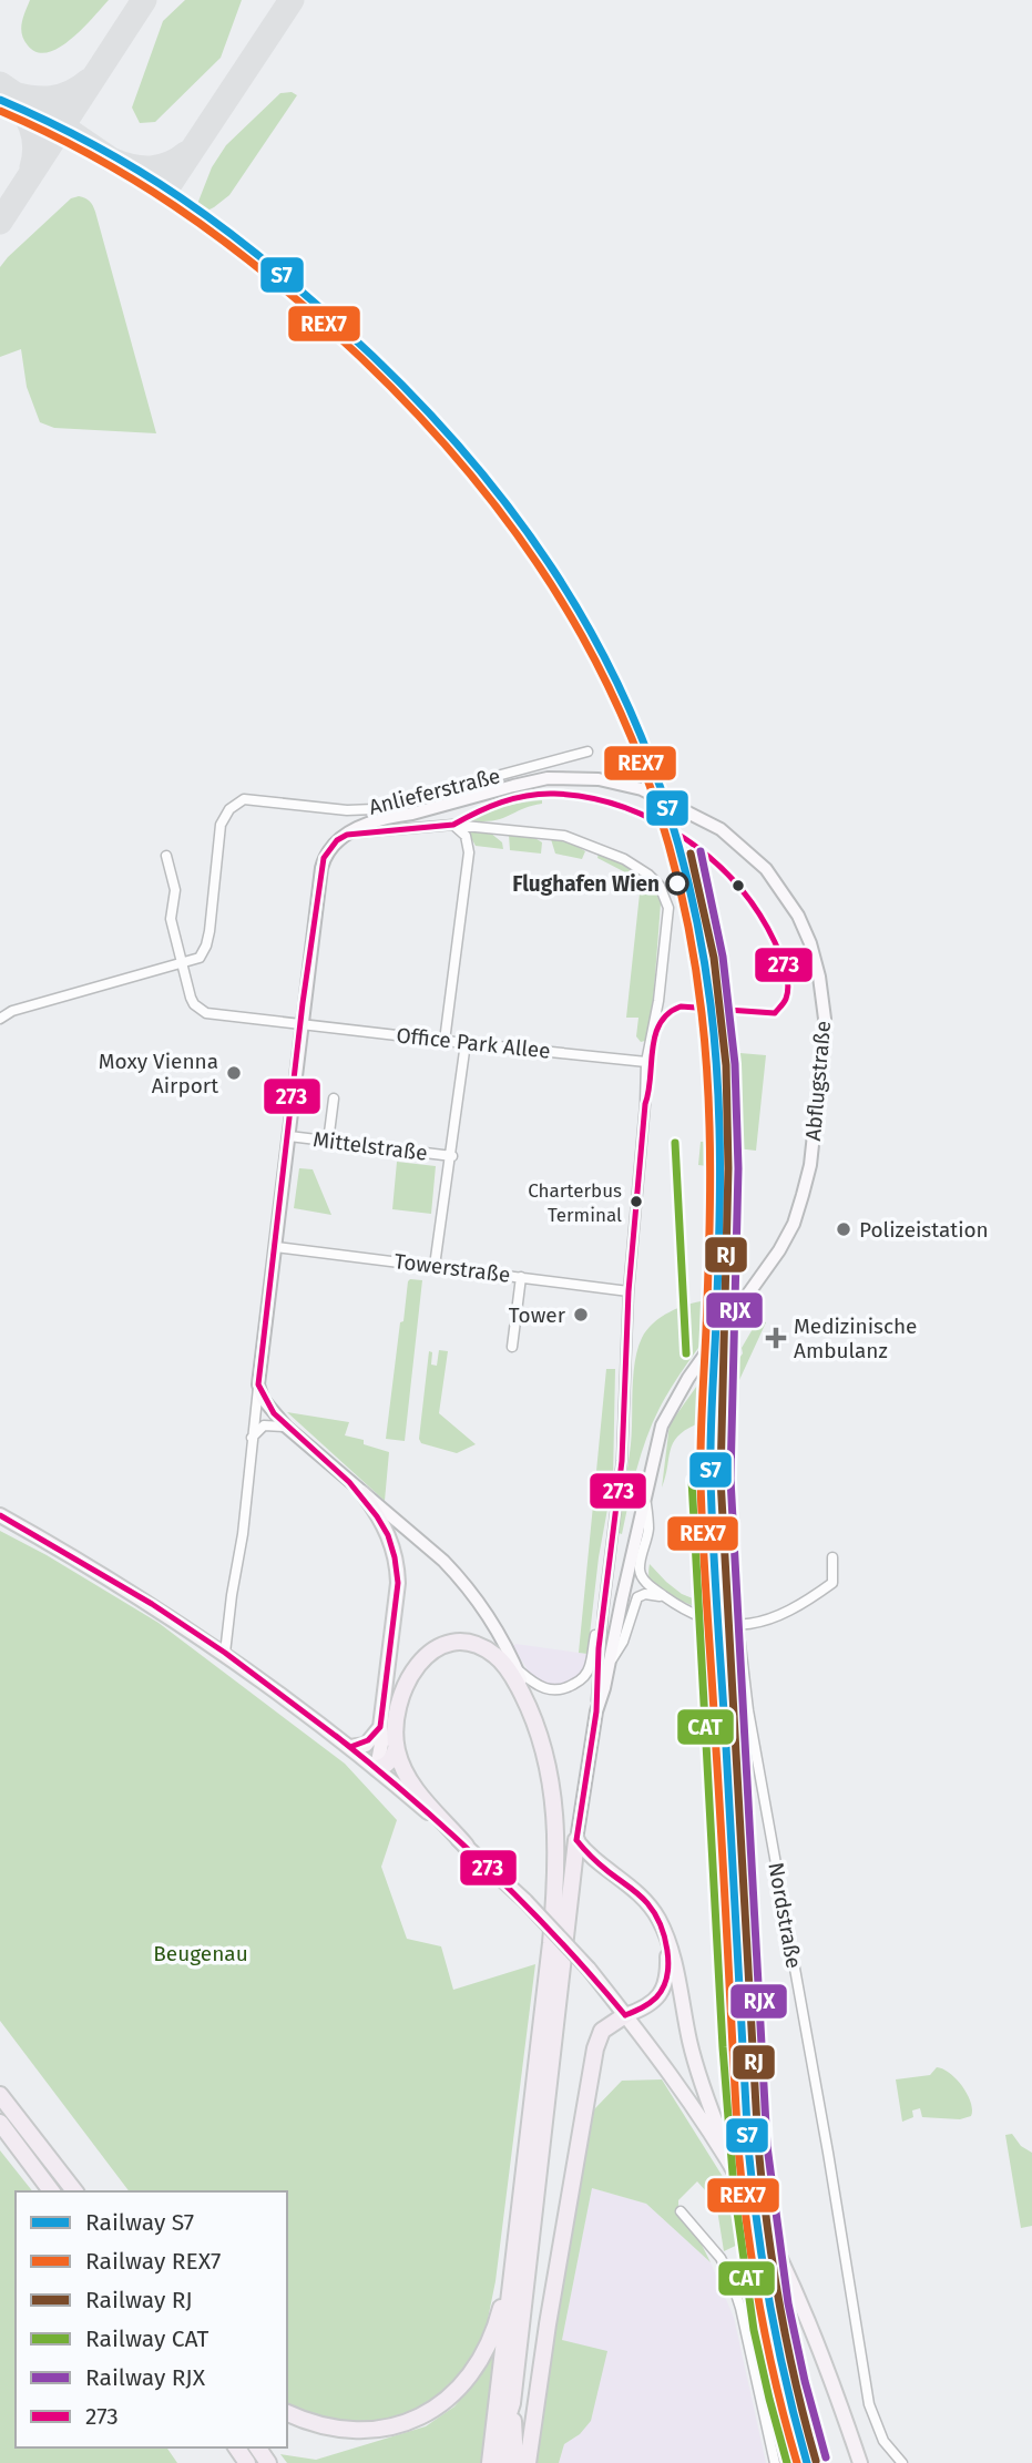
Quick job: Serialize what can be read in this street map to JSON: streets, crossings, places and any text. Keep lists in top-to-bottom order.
{
  "streets": {
    "street": [
      "Anlieferstraße",
      "Office Park Allee",
      "Abflugstraße",
      "Mittelstraße",
      "Towerstraße",
      "Nordstraße"
    ]
  },
  "crossings": [
    ["Anlieferstraße", "Office Park Allee"]
  ],
  "parks": ["Beugenau"],
  "places": {
    "other": [
      "Flughafen Wien",
      "Moxy Vienna Airport",
      "Charterbus Terminal",
      "Polizeistation",
      "Tower"
    ],
    "health": ["Medizinische Ambulanz"]
  },
  "lines": [
    "rail line S7",
    "rail line REX7",
    "transit line 273",
    "rail line RJX",
    "rail line RJ",
    "rail line CAT"
  ],
  "legend": [
    "Railway S7",
    "Railway REX7",
    "Railway RJ",
    "Railway CAT",
    "Railway RJX",
    "273"
  ]
}
